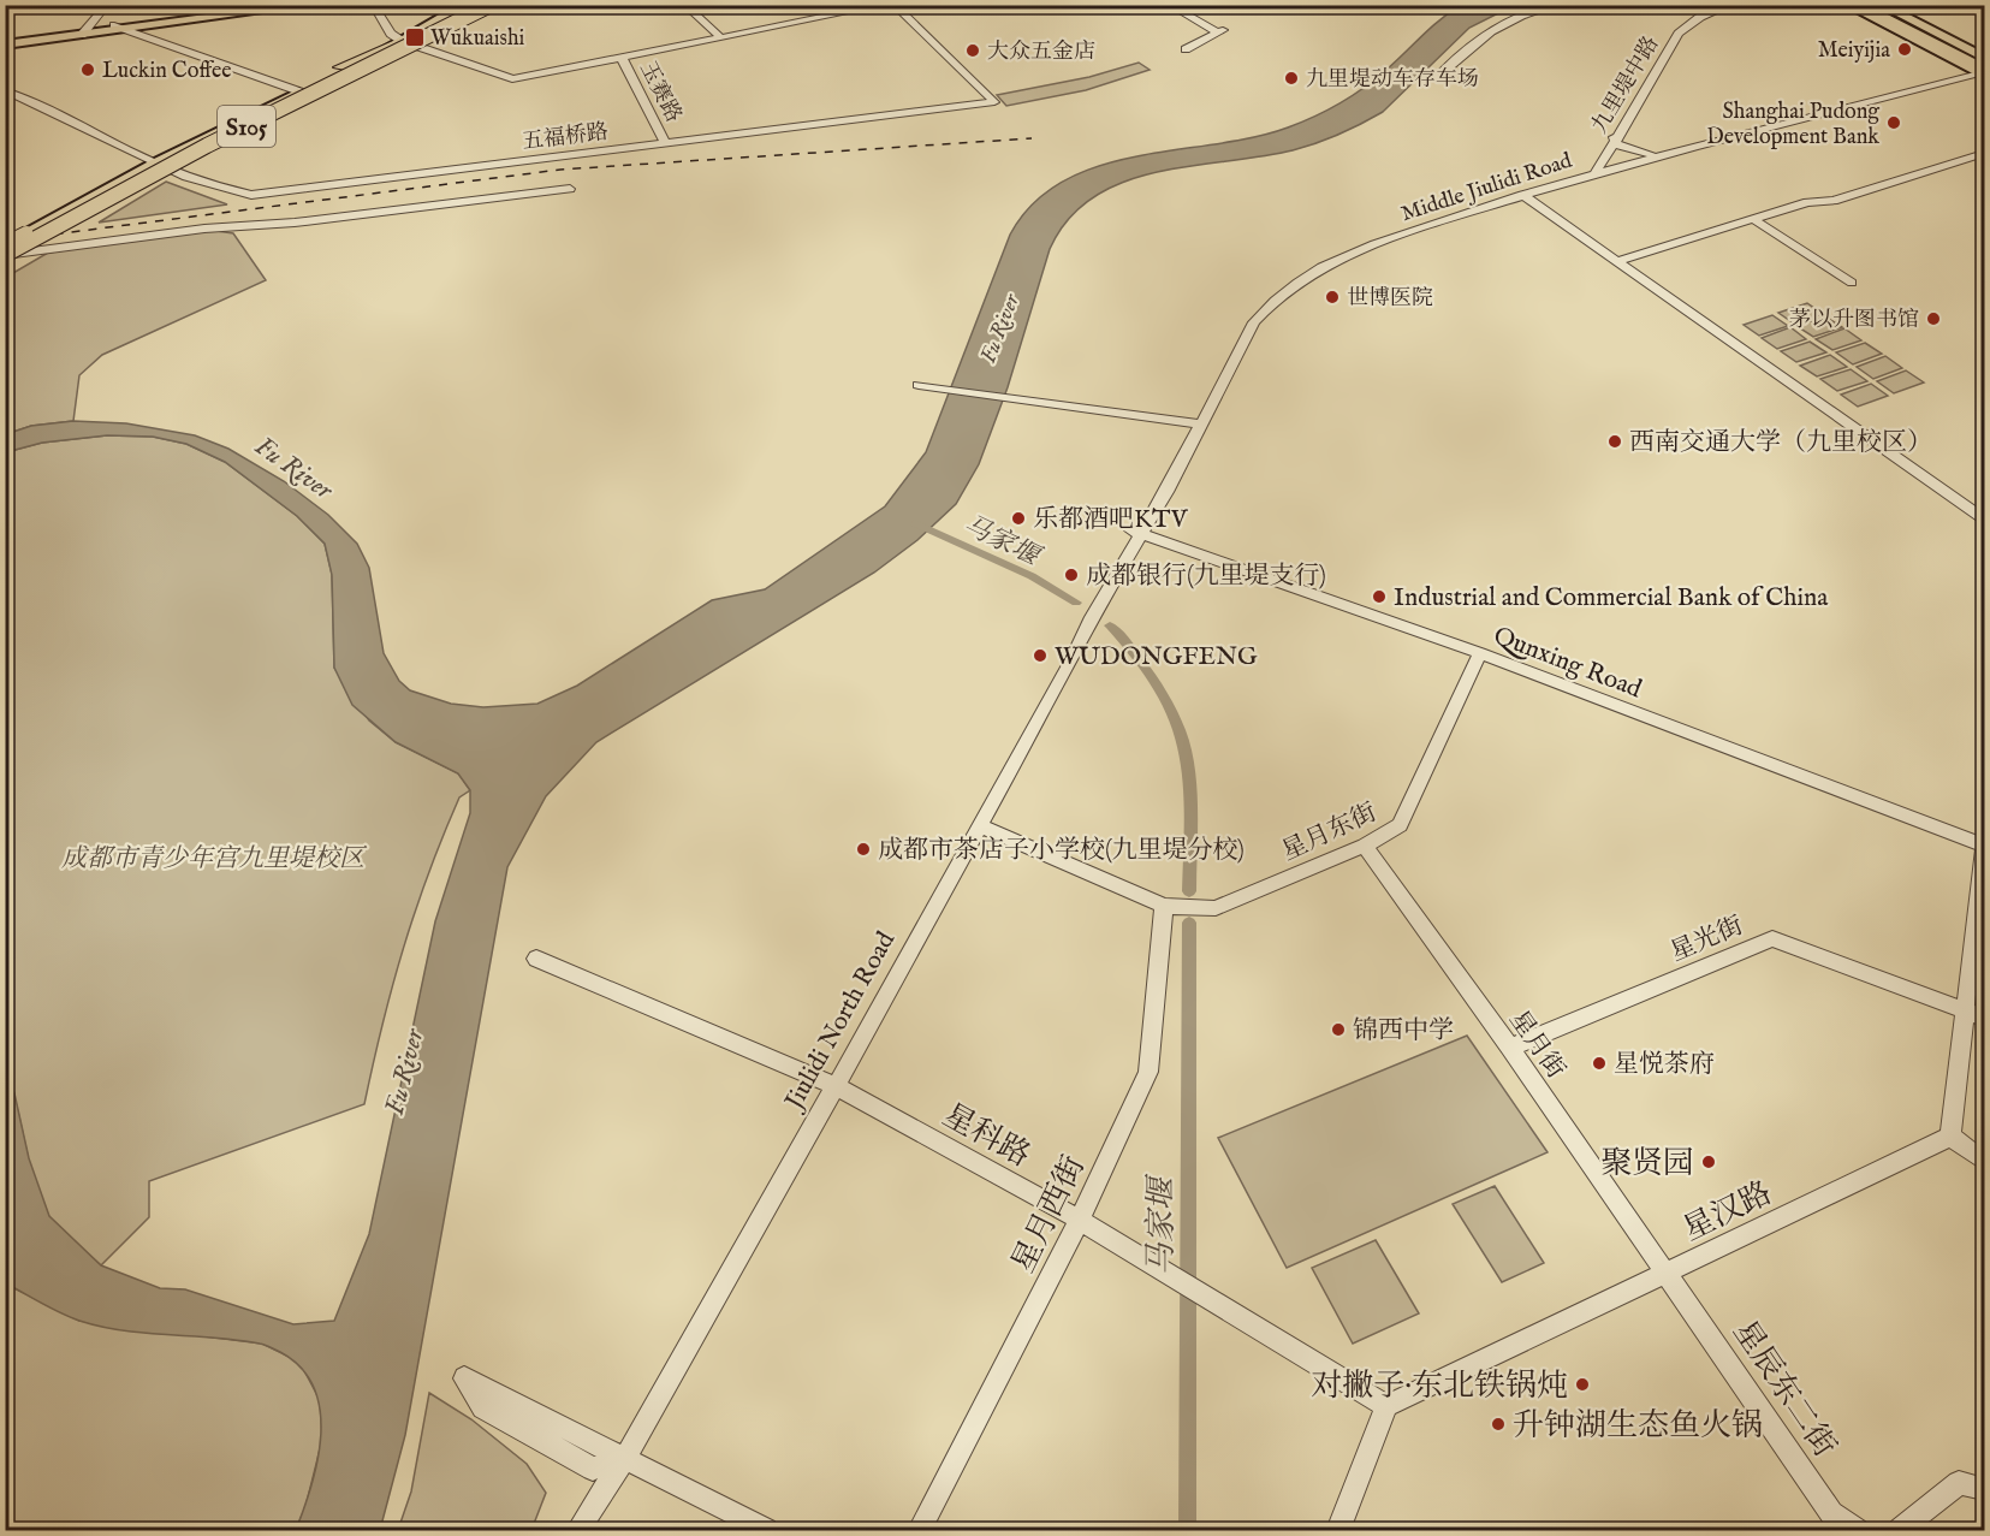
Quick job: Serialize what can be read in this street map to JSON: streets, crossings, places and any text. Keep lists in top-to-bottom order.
{
  "streets": {
    "highway": ["S105"],
    "street": [
      "九里堤中路",
      "玉赛路",
      "五福桥路",
      "Middle Jiulidi Road",
      "Qunxing Road",
      "星月东街",
      "星光街",
      "Jiulidi North Road",
      "星月街",
      "星科路",
      "星汉路",
      "星月西街",
      "星辰东二街"
    ]
  },
  "crossings": [
    ["九里堤中路", "Middle Jiulidi Road"],
    ["玉赛路", "五福桥路"],
    ["Middle Jiulidi Road", "Qunxing Road"],
    ["Middle Jiulidi Road", "Jiulidi North Road"],
    ["Qunxing Road", "星月东街"],
    ["Qunxing Road", "Jiulidi North Road"],
    ["星月东街", "Jiulidi North Road"],
    ["星月东街", "星月街"],
    ["星月东街", "星月西街"],
    ["星光街", "星月街"],
    ["Jiulidi North Road", "星科路"],
    ["星月街", "星汉路"],
    ["星月街", "星辰东二街"],
    ["星科路", "星汉路"],
    ["星科路", "星月西街"],
    ["星汉路", "星辰东二街"]
  ],
  "water": ["Fu River", "马家堰"],
  "parks": ["成都市青少年宫九里堤校区"],
  "places": {
    "transit": ["Wukuaishi"],
    "other": [
      "Meiyijia",
      "大众五金店",
      "Luckin Coffee",
      "九里堤动车存车场",
      "Shanghai Pudong Development Bank",
      "世博医院",
      "茅以升图书馆",
      "西南交通大学（九里校区）",
      "乐都酒吧KTV",
      "成都银行(九里堤支行)",
      "Industrial and Commercial Bank of China",
      "WUDONGFENG",
      "成都市茶店子小学校(九里堤分校)",
      "锦西中学",
      "星悦茶府",
      "聚贤园",
      "对撇子·东北铁锅炖",
      "升钟湖生态鱼火锅"
    ]
  }
}
